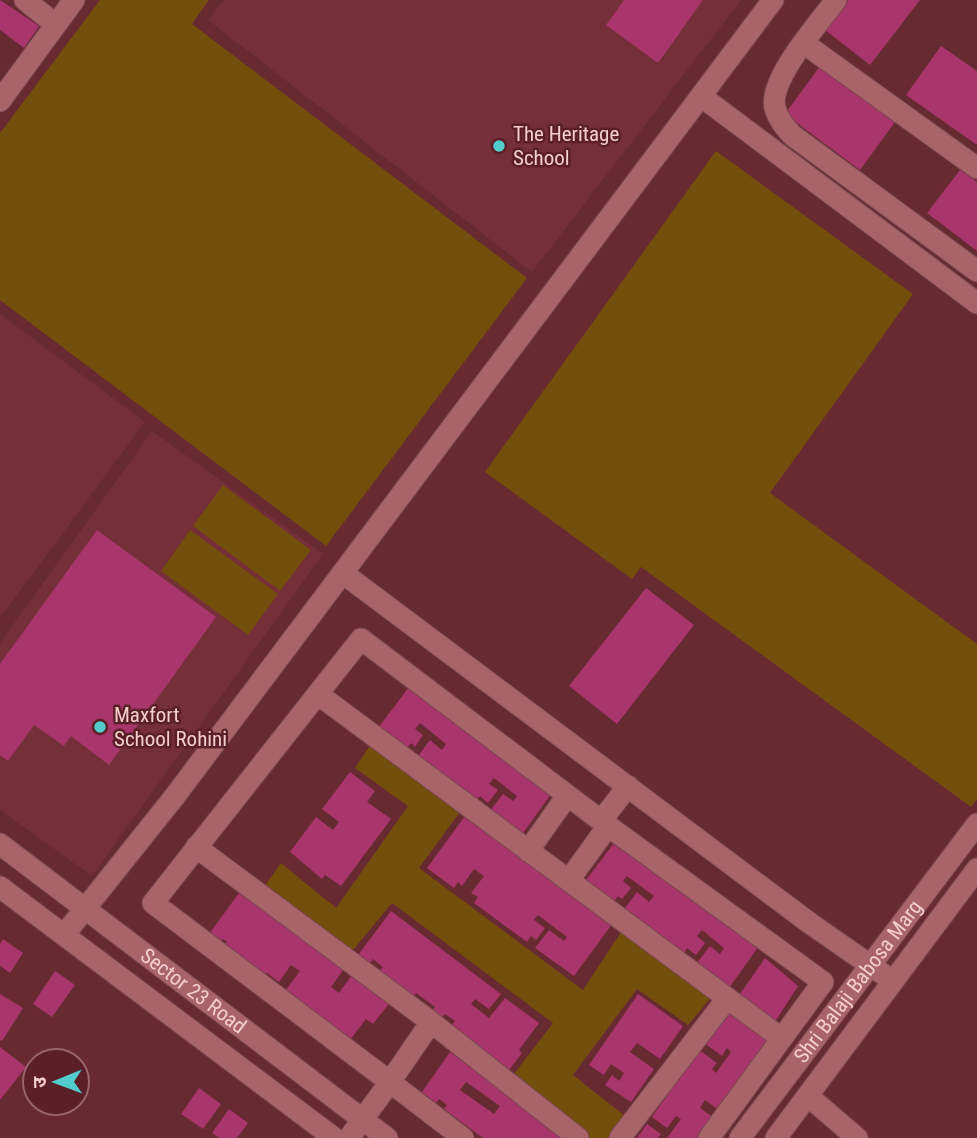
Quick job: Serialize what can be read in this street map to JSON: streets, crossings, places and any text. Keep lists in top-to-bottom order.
{
  "streets": {
    "street": ["Shri Balaji Babosa Marg", "Sector 23 Road"]
  },
  "places": ["The Heritage School", "Maxfort School Rohini"],
  "north": "left"
}
